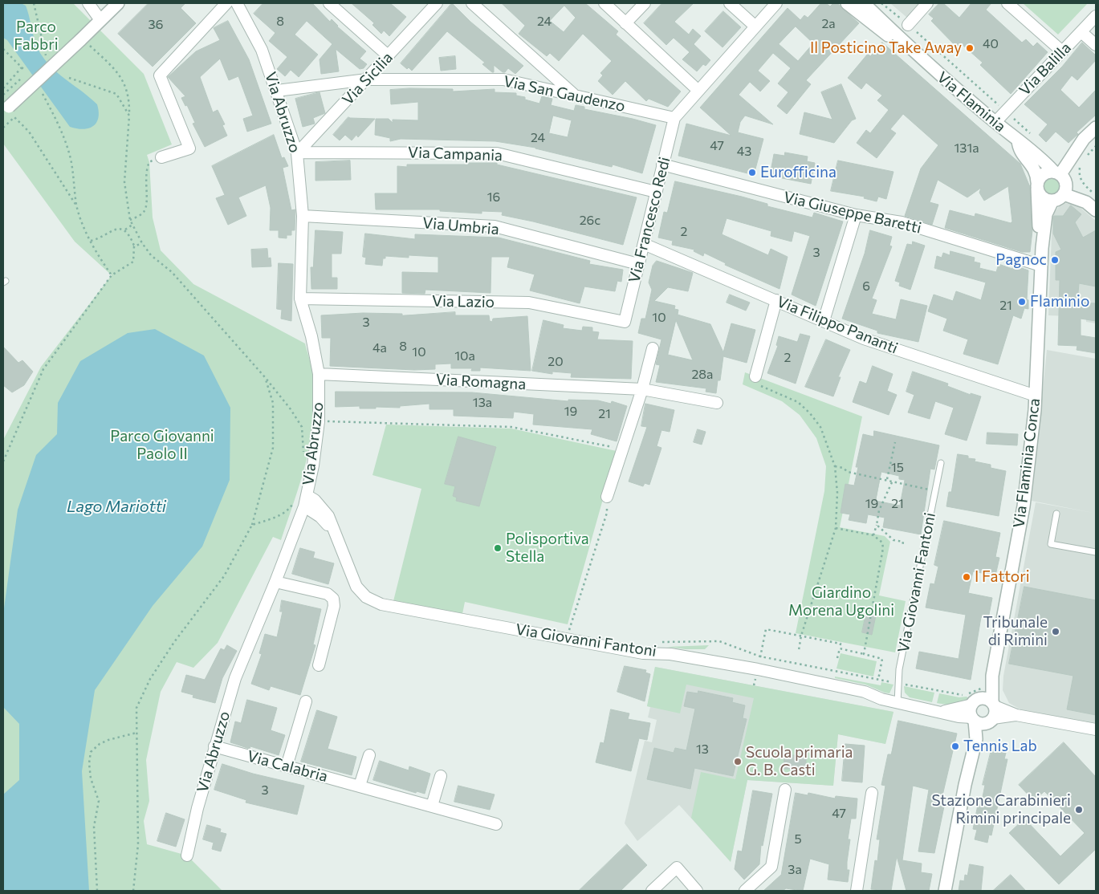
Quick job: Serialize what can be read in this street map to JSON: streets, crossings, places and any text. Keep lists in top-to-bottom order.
{
  "streets": {
    "street": [
      "Via Balilla",
      "Via Sicilia",
      "Via San Gaudenzo",
      "Via Flaminia",
      "Via Abruzzo",
      "Via Campania",
      "Via Giuseppe Baretti",
      "Via Francesco Redi",
      "Via Umbria",
      "Via Lazio",
      "Via Filippo Pananti",
      "Via Romagna",
      "Via Flaminia Conca",
      "Via Giovanni Fantoni",
      "Via Calabria"
    ]
  },
  "crossings": [
    ["Via Balilla", "Via Flaminia"],
    ["Via Sicilia", "Via San Gaudenzo"],
    ["Via Sicilia", "Via Abruzzo"],
    ["Via Sicilia", "Via Campania"],
    ["Via San Gaudenzo", "Via Abruzzo"],
    ["Via San Gaudenzo", "Via Francesco Redi"],
    ["Via Flaminia", "Via Flaminia Conca"],
    ["Via Abruzzo", "Via Campania"],
    ["Via Abruzzo", "Via Umbria"],
    ["Via Abruzzo", "Via Lazio"],
    ["Via Abruzzo", "Via Romagna"],
    ["Via Abruzzo", "Via Giovanni Fantoni"],
    ["Via Abruzzo", "Via Calabria"],
    ["Via Campania", "Via Francesco Redi"],
    ["Via Giuseppe Baretti", "Via Francesco Redi"],
    ["Via Giuseppe Baretti", "Via Flaminia Conca"],
    ["Via Francesco Redi", "Via Umbria"],
    ["Via Francesco Redi", "Via Lazio"],
    ["Via Francesco Redi", "Via Filippo Pananti"],
    ["Via Filippo Pananti", "Via Flaminia Conca"],
    ["Via Flaminia Conca", "Via Giovanni Fantoni"]
  ],
  "water": ["Lago Mariotti"],
  "parks": ["Parco Fabbri", "Parco Giovanni Paolo II", "Giardino Morena Ugolini"],
  "places": [
    "Il Posticino Take Away",
    "Eurofficina",
    "Pagnoc",
    "Flaminio",
    "Polisportiva Stella",
    "I Fattori",
    "Tribunale di Rimini",
    "Tennis Lab",
    "Scuola primaria G. B. Casti",
    "Stazione Carabinieri Rimini principale"
  ],
  "house_numbers": [
    "8",
    "24",
    "2a",
    "36",
    "40",
    "24",
    "47",
    "131a",
    "43",
    "16",
    "26c",
    "2",
    "3",
    "6",
    "21",
    "10",
    "3",
    "8",
    "4a",
    "10",
    "10a",
    "2",
    "20",
    "28a",
    "13a",
    "19",
    "21",
    "15",
    "19",
    "21",
    "13",
    "3",
    "47",
    "5",
    "3a"
  ]
}
